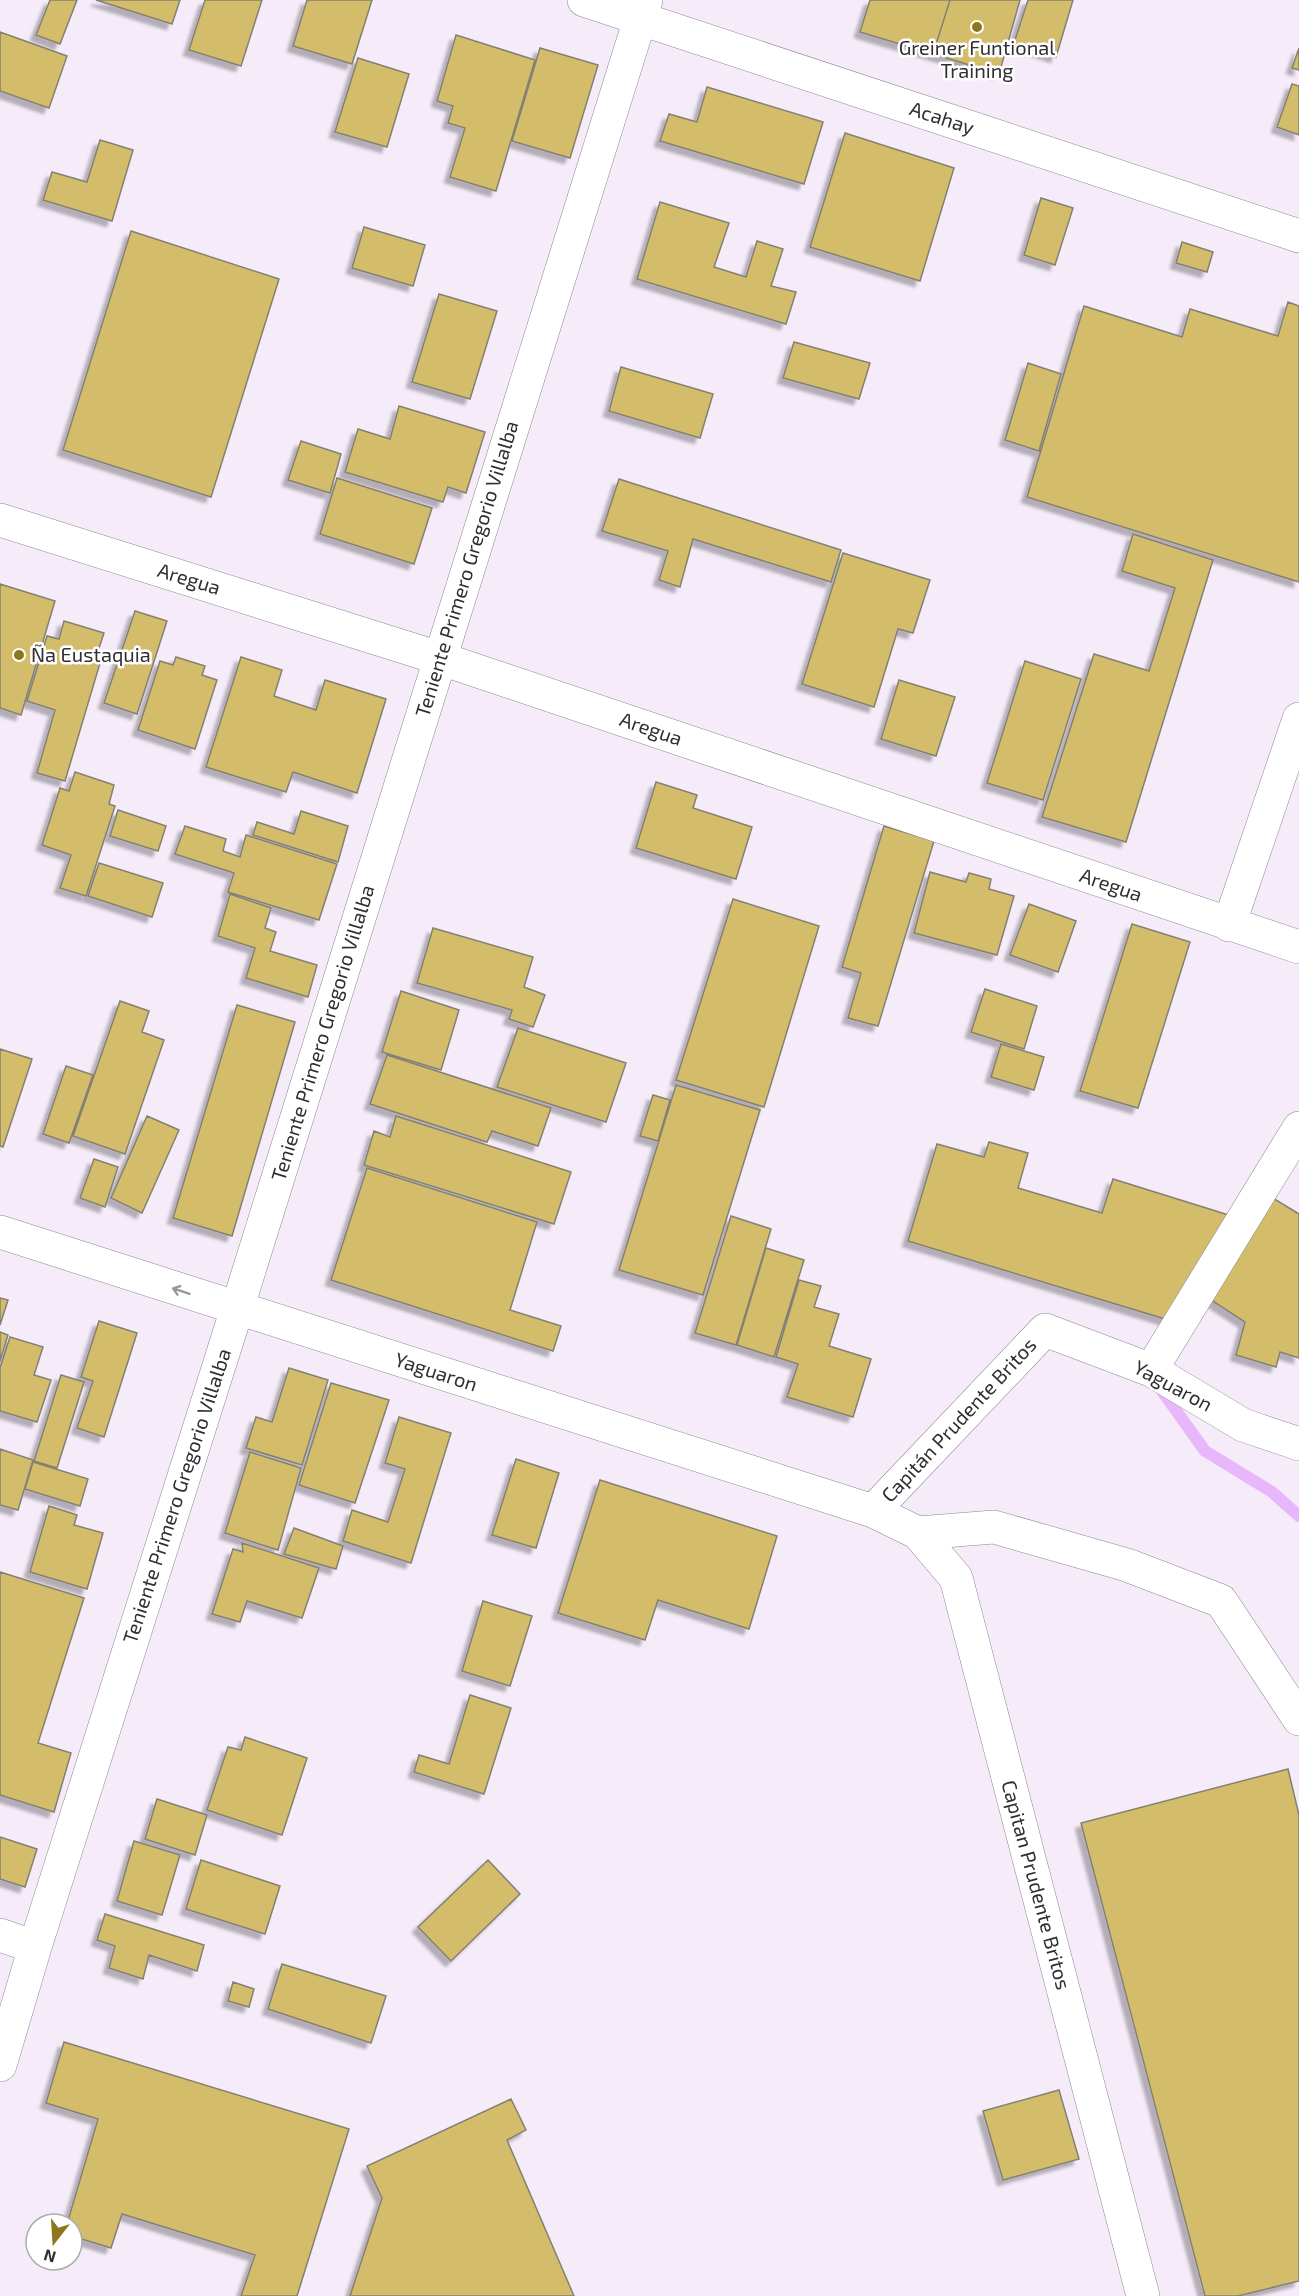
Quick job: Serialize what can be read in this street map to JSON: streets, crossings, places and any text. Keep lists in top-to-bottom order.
{
  "streets": {
    "street": [
      "Acahay",
      "Teniente Primero Gregorio Villalba",
      "Aregua",
      "Yaguaron",
      "Capitán Prudente Britos",
      "Capitan Prudente Britos"
    ]
  },
  "crossings": [
    ["Acahay", "Teniente Primero Gregorio Villalba"],
    ["Teniente Primero Gregorio Villalba", "Aregua"],
    ["Teniente Primero Gregorio Villalba", "Yaguaron"],
    ["Yaguaron", "Capitán Prudente Britos"],
    ["Yaguaron", "Capitan Prudente Britos"],
    ["Capitán Prudente Britos", "Capitan Prudente Britos"]
  ],
  "places": ["Greiner Funtional Training", "Ña Eustaquia"],
  "north": "bottom"
}
